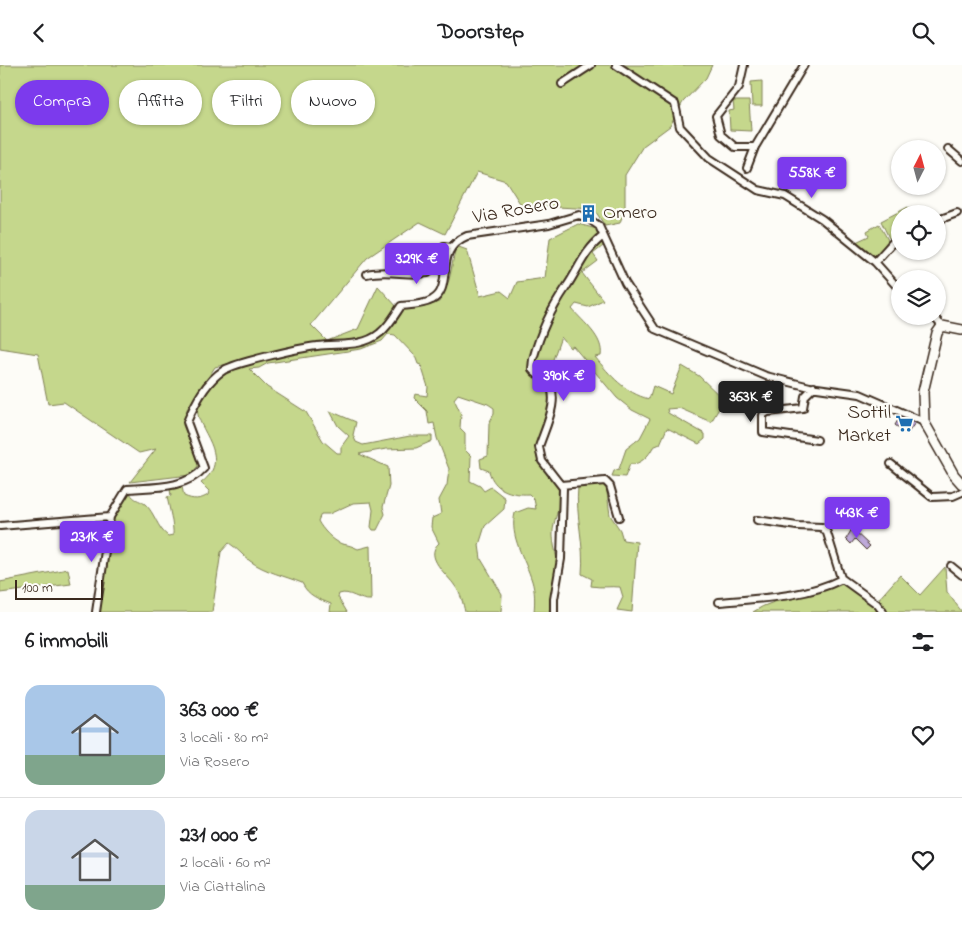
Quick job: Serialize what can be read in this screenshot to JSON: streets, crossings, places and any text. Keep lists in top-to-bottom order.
{
  "streets": {
    "street": ["Via Rosero"]
  },
  "places": {
    "building": ["Omero"],
    "supermarket": ["Sottil Market"]
  },
  "scale_bar": "100 m",
  "north": "top",
  "page": {
    "header": "Doorstep",
    "chip": [
      "Compra",
      "Affitta",
      "Filtri",
      "Nuovo"
    ],
    "price": [
      "558K €",
      "329K €",
      "390K €",
      "363K €",
      "443K €",
      "231K €"
    ],
    "scale": "100 m",
    "heading": "6 immobili",
    "list": [
      {
        "name": "363 000 €",
        "note": "3 locali · 80 m² · Via Rosero"
      },
      {
        "name": "231 000 €",
        "note": "2 locali · 60 m² · Via Ciattalina"
      }
    ]
  }
}
